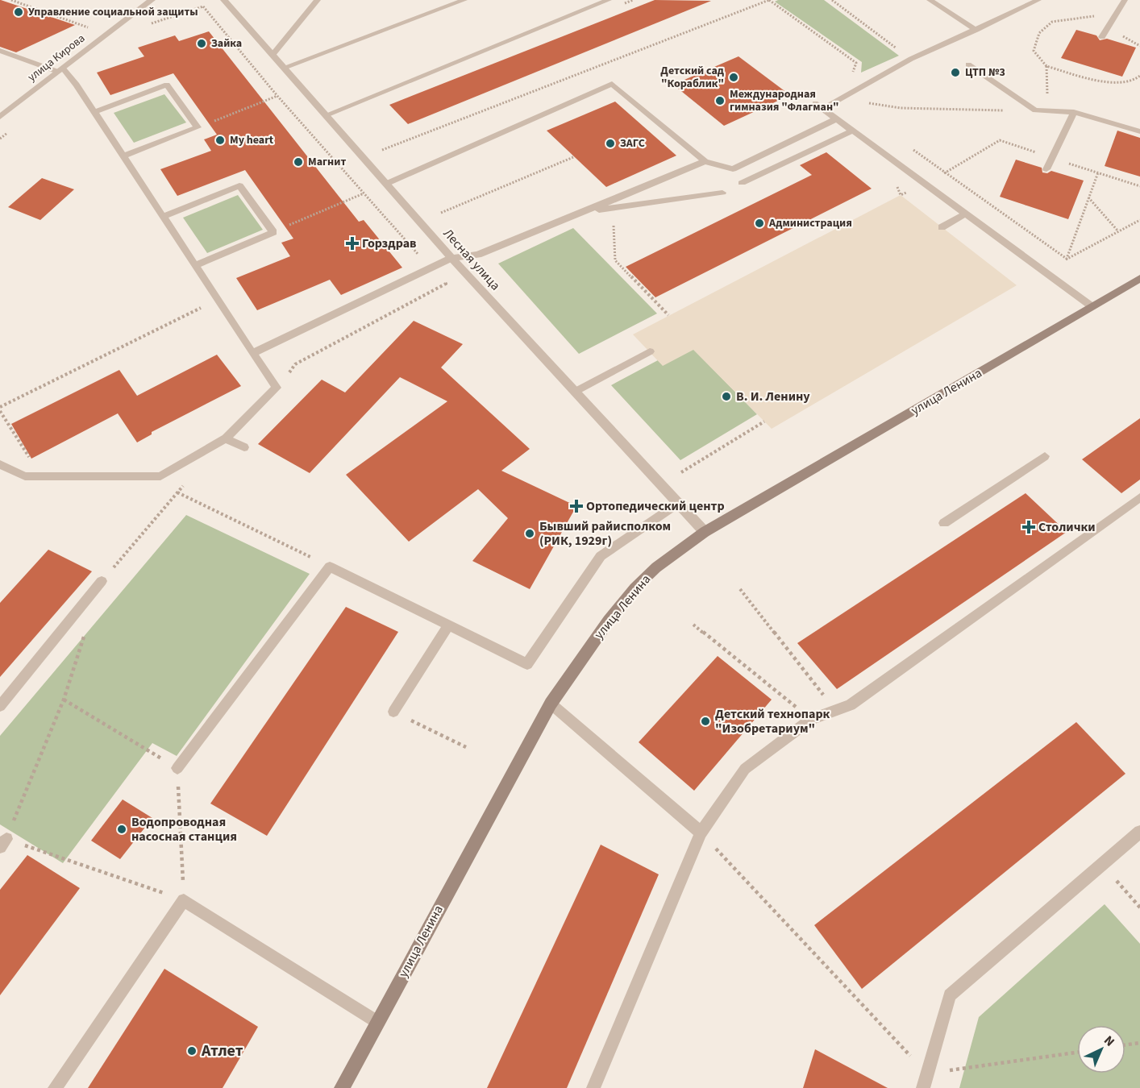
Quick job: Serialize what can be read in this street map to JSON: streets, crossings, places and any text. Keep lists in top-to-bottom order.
{
  "streets": {
    "street": ["улица Кирова", "Лесная улица", "улица Ленина"]
  },
  "crossings": [
    ["Лесная улица", "улица Ленина"]
  ],
  "places": {
    "other": [
      "Управление социальной защиты",
      "Зайка",
      "ЦТП №3",
      "Детский сад \"Кораблик\"",
      "Международная гимназия \"Флагман\"",
      "My heart",
      "ЗАГС",
      "Магнит",
      "Администрация",
      "В. И. Ленину",
      "Бывший райисполком (РИК, 1929г)",
      "Детский технопарк \"Изобретариум\"",
      "Водопроводная насосная станция",
      "Атлет"
    ],
    "health": ["Горздрав", "Ортопедический центр", "Столички"]
  },
  "north": "top right"
}
